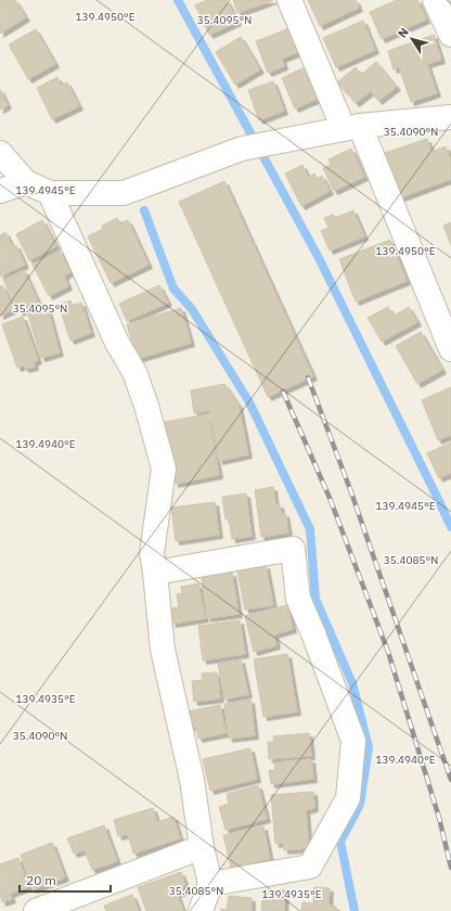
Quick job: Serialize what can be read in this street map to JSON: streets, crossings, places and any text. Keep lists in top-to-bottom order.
{
  "scale_bar": "20 m",
  "north": "top left",
  "coordinates": [
    "139.4950°E",
    "35.4095°N",
    "35.4090°N",
    "139.4945°E",
    "139.4940°E",
    "35.4085°N",
    "139.4935°E"
  ]
}
